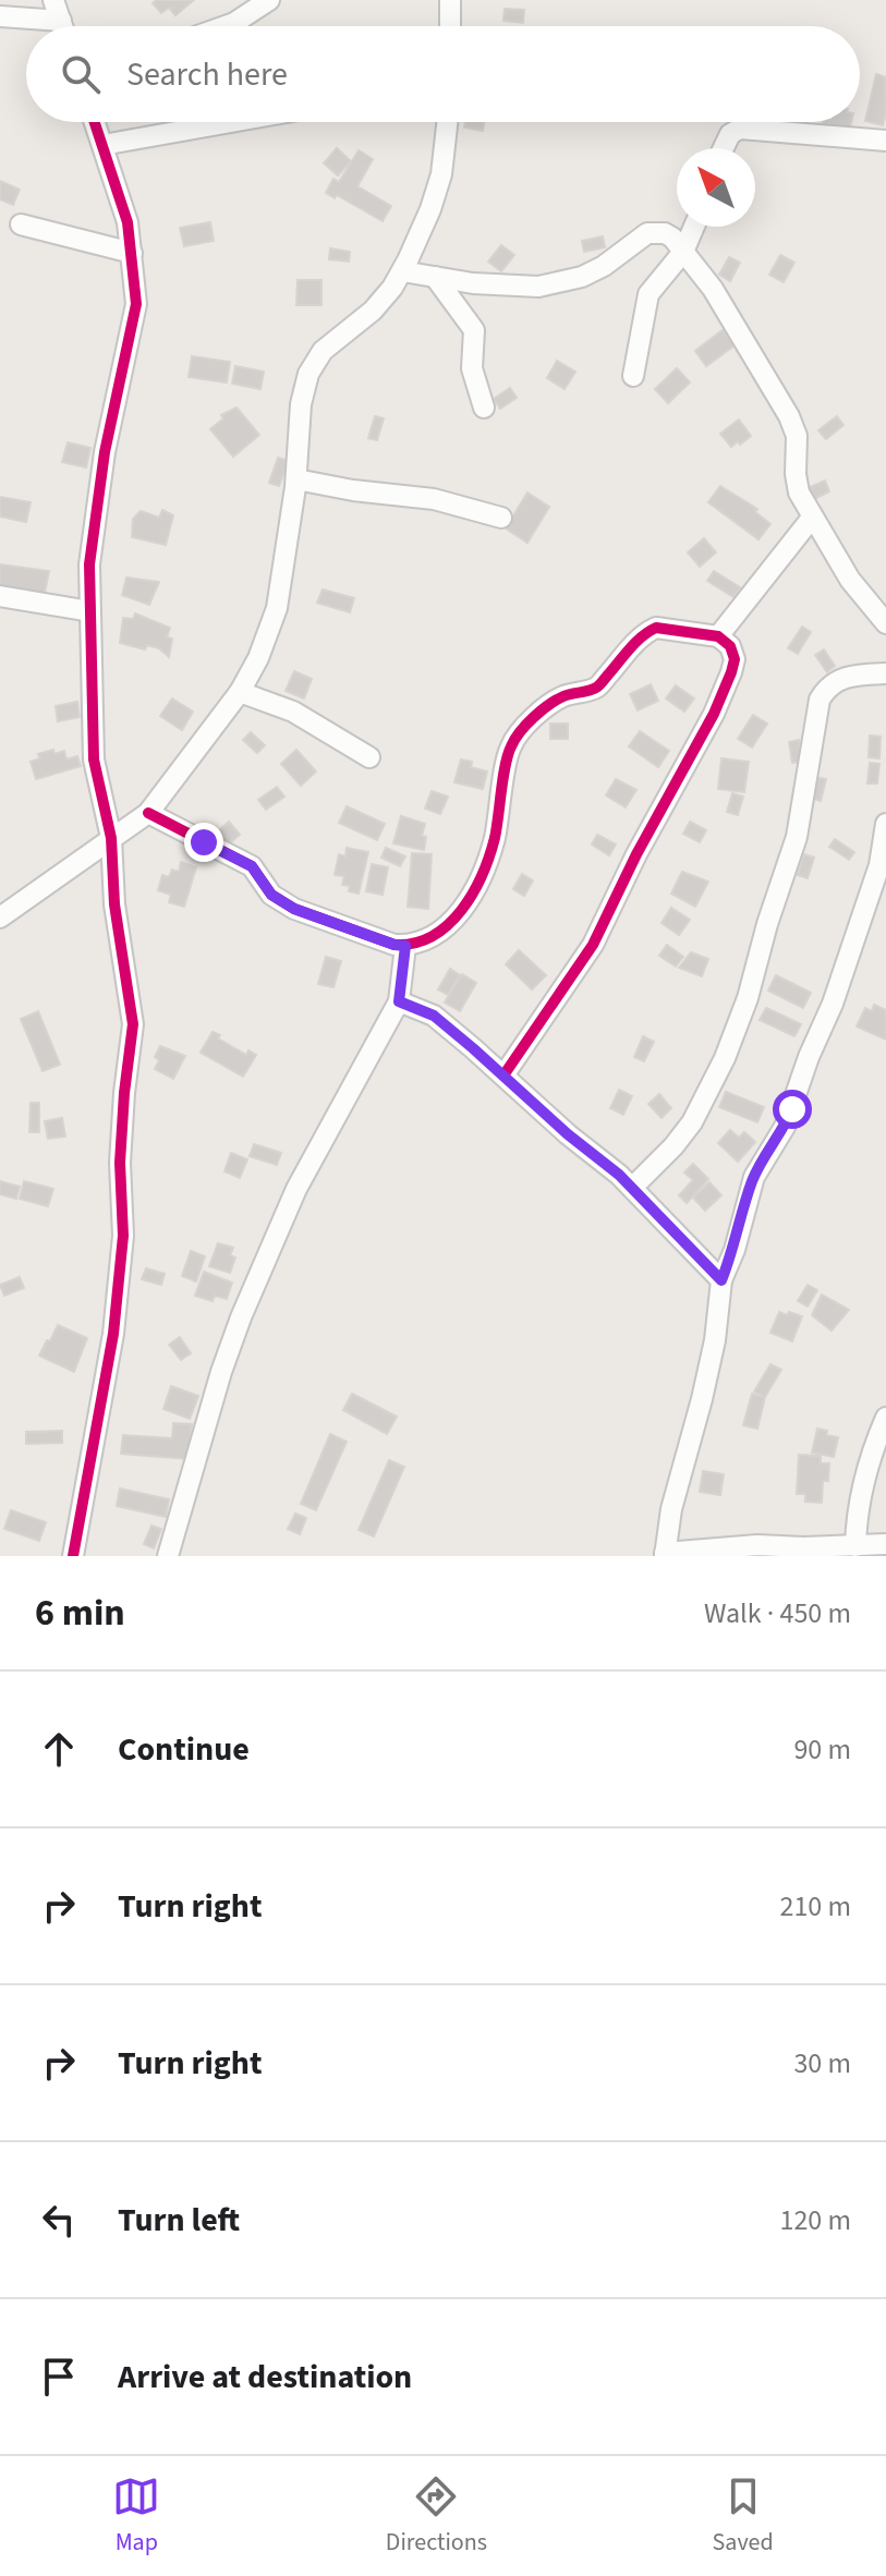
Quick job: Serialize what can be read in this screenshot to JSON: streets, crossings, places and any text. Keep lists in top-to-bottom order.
{
  "north": "top left",
  "page": {
    "search": "Search here",
    "heading": ["6 min", "Walk · 450 m"],
    "list": [
      ["Continue", "90 m"],
      ["Turn right", "210 m"],
      ["Turn right", "30 m"],
      ["Turn left", "120 m"],
      "Arrive at destination"
    ],
    "nav": ["Map", "Directions", "Saved"]
  }
}
